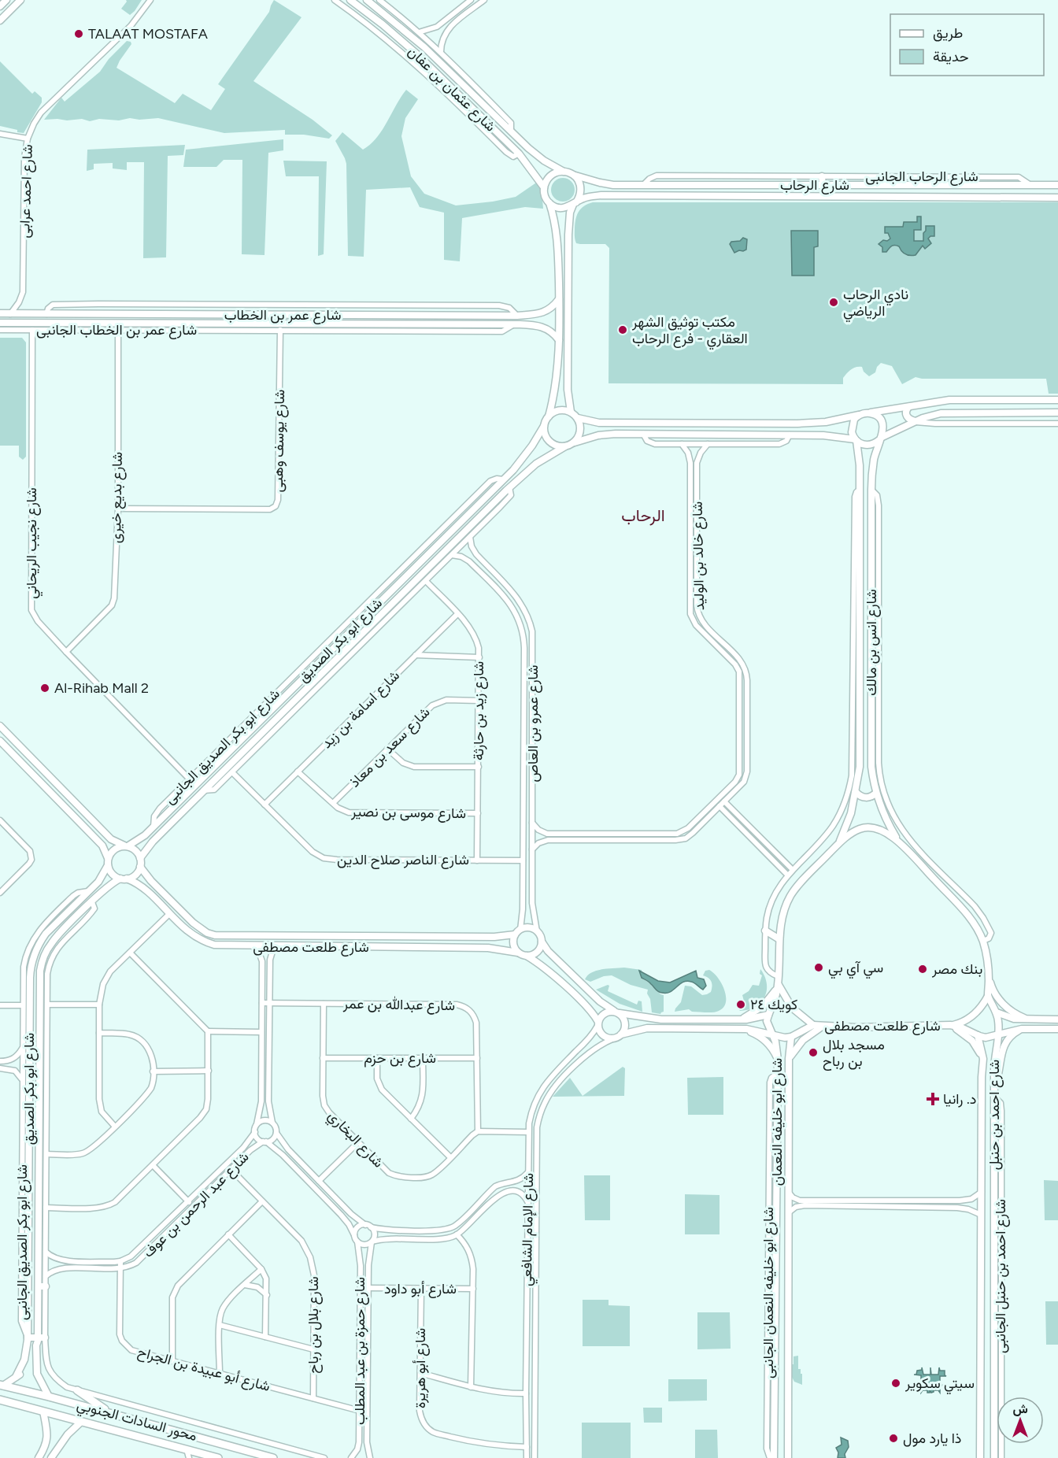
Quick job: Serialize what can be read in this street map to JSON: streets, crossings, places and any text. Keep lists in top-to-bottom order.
{
  "streets": {
    "main road": ["محور السادات الجنوبي"],
    "street": [
      "شارع عثمان بن عفان",
      "شارع الرحاب الجانبى",
      "شارع الرحاب",
      "شارع احمد عرابى",
      "شارع عمر بن الخطاب",
      "شارع عمر بن الخطاب الجانبى",
      "شارع يوسف وهبى",
      "شارع بديع خيرى",
      "شارع نجيب الريحاني",
      "شارع خالد بن الوليد",
      "شارع ابو بكر الصديق",
      "شارع انس بن مالك",
      "شارع اسامة بن زيد",
      "شارع زيد بن حارثة",
      "شارع عمرو بن العاص",
      "شارع ابو بكر الصديق الجانبى",
      "شارع سعد بن معاذ",
      "شارع موسى بن نصير",
      "شارع الناصر صلاح الدين",
      "شارع طلعت مصطفى",
      "شارع عبدالله بن عمر",
      "شارع بن حزم",
      "شارع احمد بن حنبل",
      "شارع ابو خليفه النعمان",
      "شارع البخاري",
      "شارع عبد الرحمن بن عوف",
      "شارع الإمام الشافعي",
      "شارع احمد بن حنبل الجانبى",
      "شارع أبو داود",
      "شارع ابو خليفه النعمان الجانبى",
      "شارع بلال بن رباح",
      "شارع حمزة بن عبد المطلب",
      "شارع أبو هريرة",
      "شارع أبو عبيدة بن الجراح"
    ]
  },
  "crossings": [
    ["شارع عثمان بن عفان", "شارع الرحاب"],
    ["شارع الرحاب الجانبى", "شارع الرحاب"],
    ["شارع احمد عرابى", "شارع عمر بن الخطاب"],
    ["شارع عمر بن الخطاب", "شارع عمر بن الخطاب الجانبى"],
    ["شارع عمر بن الخطاب", "شارع بديع خيرى"],
    ["شارع عمر بن الخطاب الجانبى", "شارع يوسف وهبى"],
    ["شارع عمر بن الخطاب الجانبى", "شارع بديع خيرى"],
    ["شارع عمر بن الخطاب الجانبى", "شارع نجيب الريحاني"],
    ["شارع يوسف وهبى", "شارع بديع خيرى"],
    ["شارع بديع خيرى", "شارع نجيب الريحاني"],
    ["شارع نجيب الريحاني", "شارع ابو بكر الصديق الجانبى"],
    ["شارع خالد بن الوليد", "شارع عمرو بن العاص"],
    ["شارع ابو بكر الصديق", "شارع ابو بكر الصديق الجانبى"],
    ["شارع ابو بكر الصديق", "شارع طلعت مصطفى"],
    ["شارع ابو بكر الصديق", "محور السادات الجنوبي"],
    ["شارع اسامة بن زيد", "شارع زيد بن حارثة"],
    ["شارع اسامة بن زيد", "شارع موسى بن نصير"],
    ["شارع اسامة بن زيد", "شارع الناصر صلاح الدين"],
    ["شارع زيد بن حارثة", "شارع ابو بكر الصديق الجانبى"],
    ["شارع زيد بن حارثة", "شارع سعد بن معاذ"],
    ["شارع زيد بن حارثة", "شارع موسى بن نصير"],
    ["شارع زيد بن حارثة", "شارع الناصر صلاح الدين"],
    ["شارع عمرو بن العاص", "شارع ابو بكر الصديق الجانبى"],
    ["شارع عمرو بن العاص", "شارع الناصر صلاح الدين"],
    ["شارع عمرو بن العاص", "شارع طلعت مصطفى"],
    ["شارع ابو بكر الصديق الجانبى", "شارع الناصر صلاح الدين"],
    ["شارع ابو بكر الصديق الجانبى", "شارع عبد الرحمن بن عوف"],
    ["شارع سعد بن معاذ", "شارع موسى بن نصير"],
    ["شارع طلعت مصطفى", "شارع احمد بن حنبل"],
    ["شارع طلعت مصطفى", "شارع ابو خليفه النعمان"],
    ["شارع عبدالله بن عمر", "شارع بن حزم"],
    ["شارع عبدالله بن عمر", "شارع البخاري"],
    ["شارع بن حزم", "شارع البخاري"],
    ["شارع احمد بن حنبل", "شارع احمد بن حنبل الجانبى"],
    ["شارع ابو خليفه النعمان", "شارع ابو خليفه النعمان الجانبى"],
    ["شارع عبد الرحمن بن عوف", "شارع بلال بن رباح"],
    ["شارع عبد الرحمن بن عوف", "شارع أبو عبيدة بن الجراح"],
    ["شارع الإمام الشافعي", "شارع أبو هريرة"],
    ["شارع أبو داود", "شارع حمزة بن عبد المطلب"],
    ["شارع أبو داود", "شارع أبو هريرة"],
    ["شارع بلال بن رباح", "شارع أبو عبيدة بن الجراح"],
    ["شارع حمزة بن عبد المطلب", "شارع أبو عبيدة بن الجراح"]
  ],
  "districts": ["الرحاب"],
  "places": {
    "other": [
      "TALAAT MOSTAFA",
      "نادي الرحاب الرياضي",
      "مكتب توثيق الشهر العقاري - فرع الرحاب",
      "Al-Rihab Mall 2",
      "سي آي بي",
      "بنك مصر",
      "كويك ٢٤",
      "مسجد بلال بن رباح",
      "سيتي سكوير",
      "ذا يارد مول"
    ],
    "health": ["د. رانيا"]
  },
  "legend": ["طريق", "حديقة"],
  "north": "top"
}
